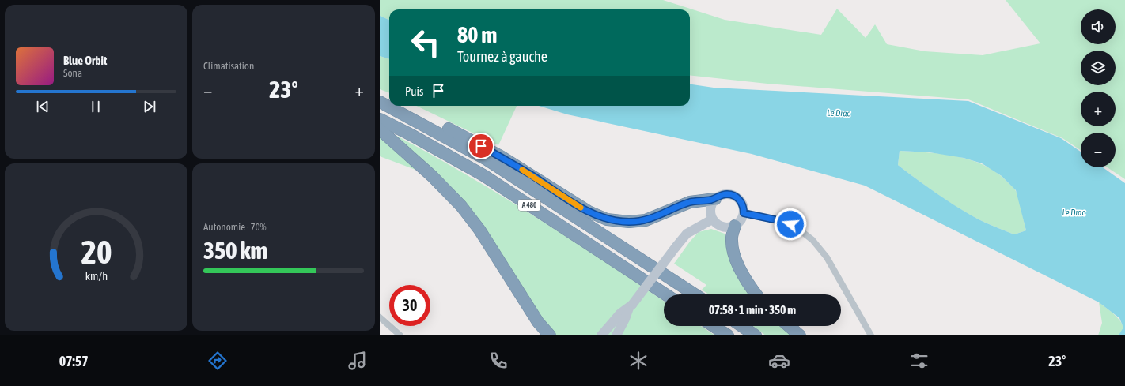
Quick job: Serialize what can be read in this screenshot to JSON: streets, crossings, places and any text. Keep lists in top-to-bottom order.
{
  "streets": {
    "highway": ["A 480"]
  },
  "water": ["Le Drac"],
  "page": {
    "tile": [
      "Climatisation",
      ["Autonomie · 70%", "350 km"]
    ],
    "map_buttons": ["+", "−"],
    "turn": ["80 m", "Tournez à gauche"],
    "song": ["Blue Orbit", "Sona"],
    "then": "Puis",
    "heat": ["−", "23°", "+"],
    "limit": "30",
    "trip": "07:58 · 1 min · 350 m",
    "tabs": ["07:57", "23°"],
    "gauge": ["20", "km/h"]
  }
}
